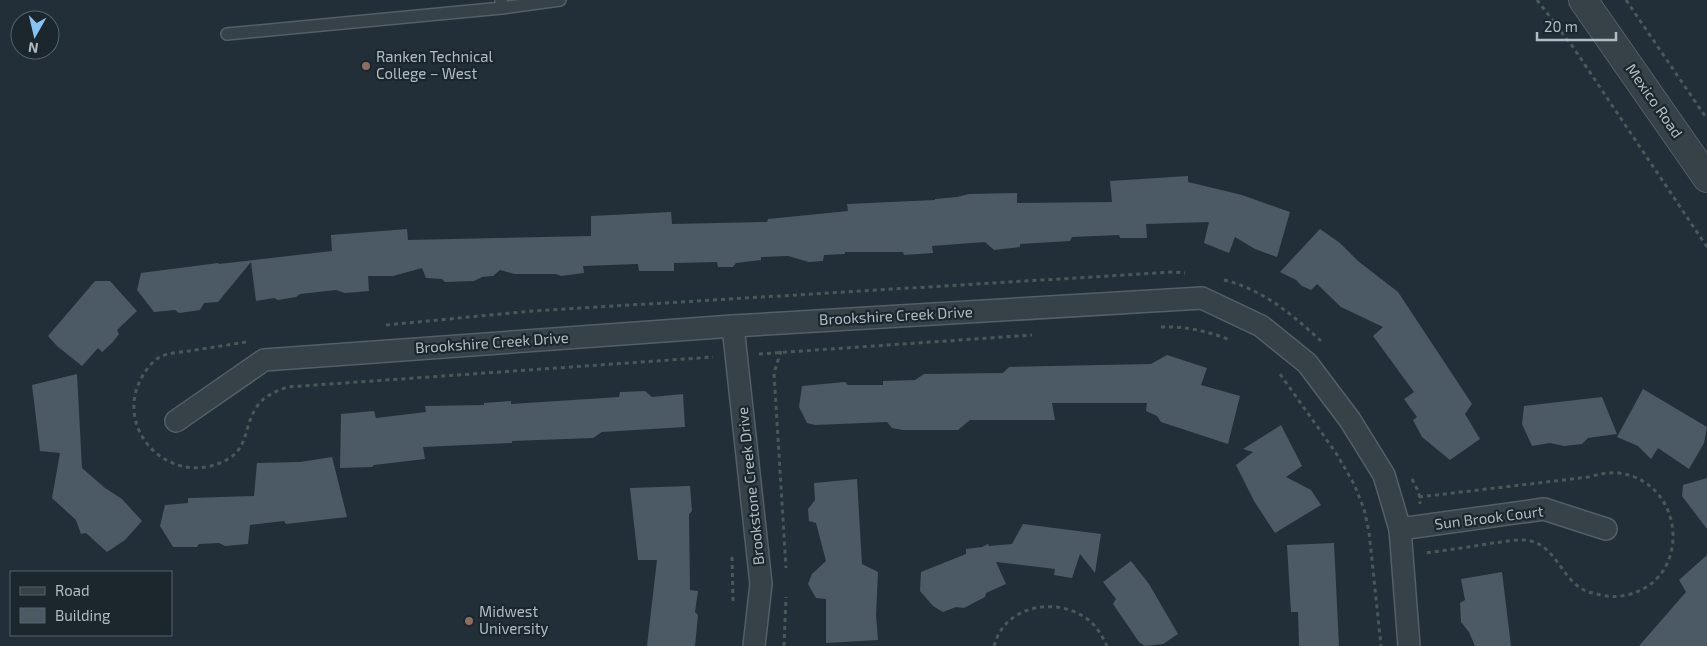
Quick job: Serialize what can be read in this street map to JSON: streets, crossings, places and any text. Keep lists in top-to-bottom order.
{
  "streets": {
    "street": [
      "Mexico Road",
      "Brookshire Creek Drive",
      "Brookstone Creek Drive",
      "Sun Brook Court"
    ]
  },
  "crossings": [
    ["Brookshire Creek Drive", "Brookstone Creek Drive"],
    ["Brookshire Creek Drive", "Sun Brook Court"]
  ],
  "places": ["Ranken Technical College – West", "Midwest University"],
  "legend": ["Road", "Building"],
  "scale_bar": "20 m",
  "north": "bottom"
}
